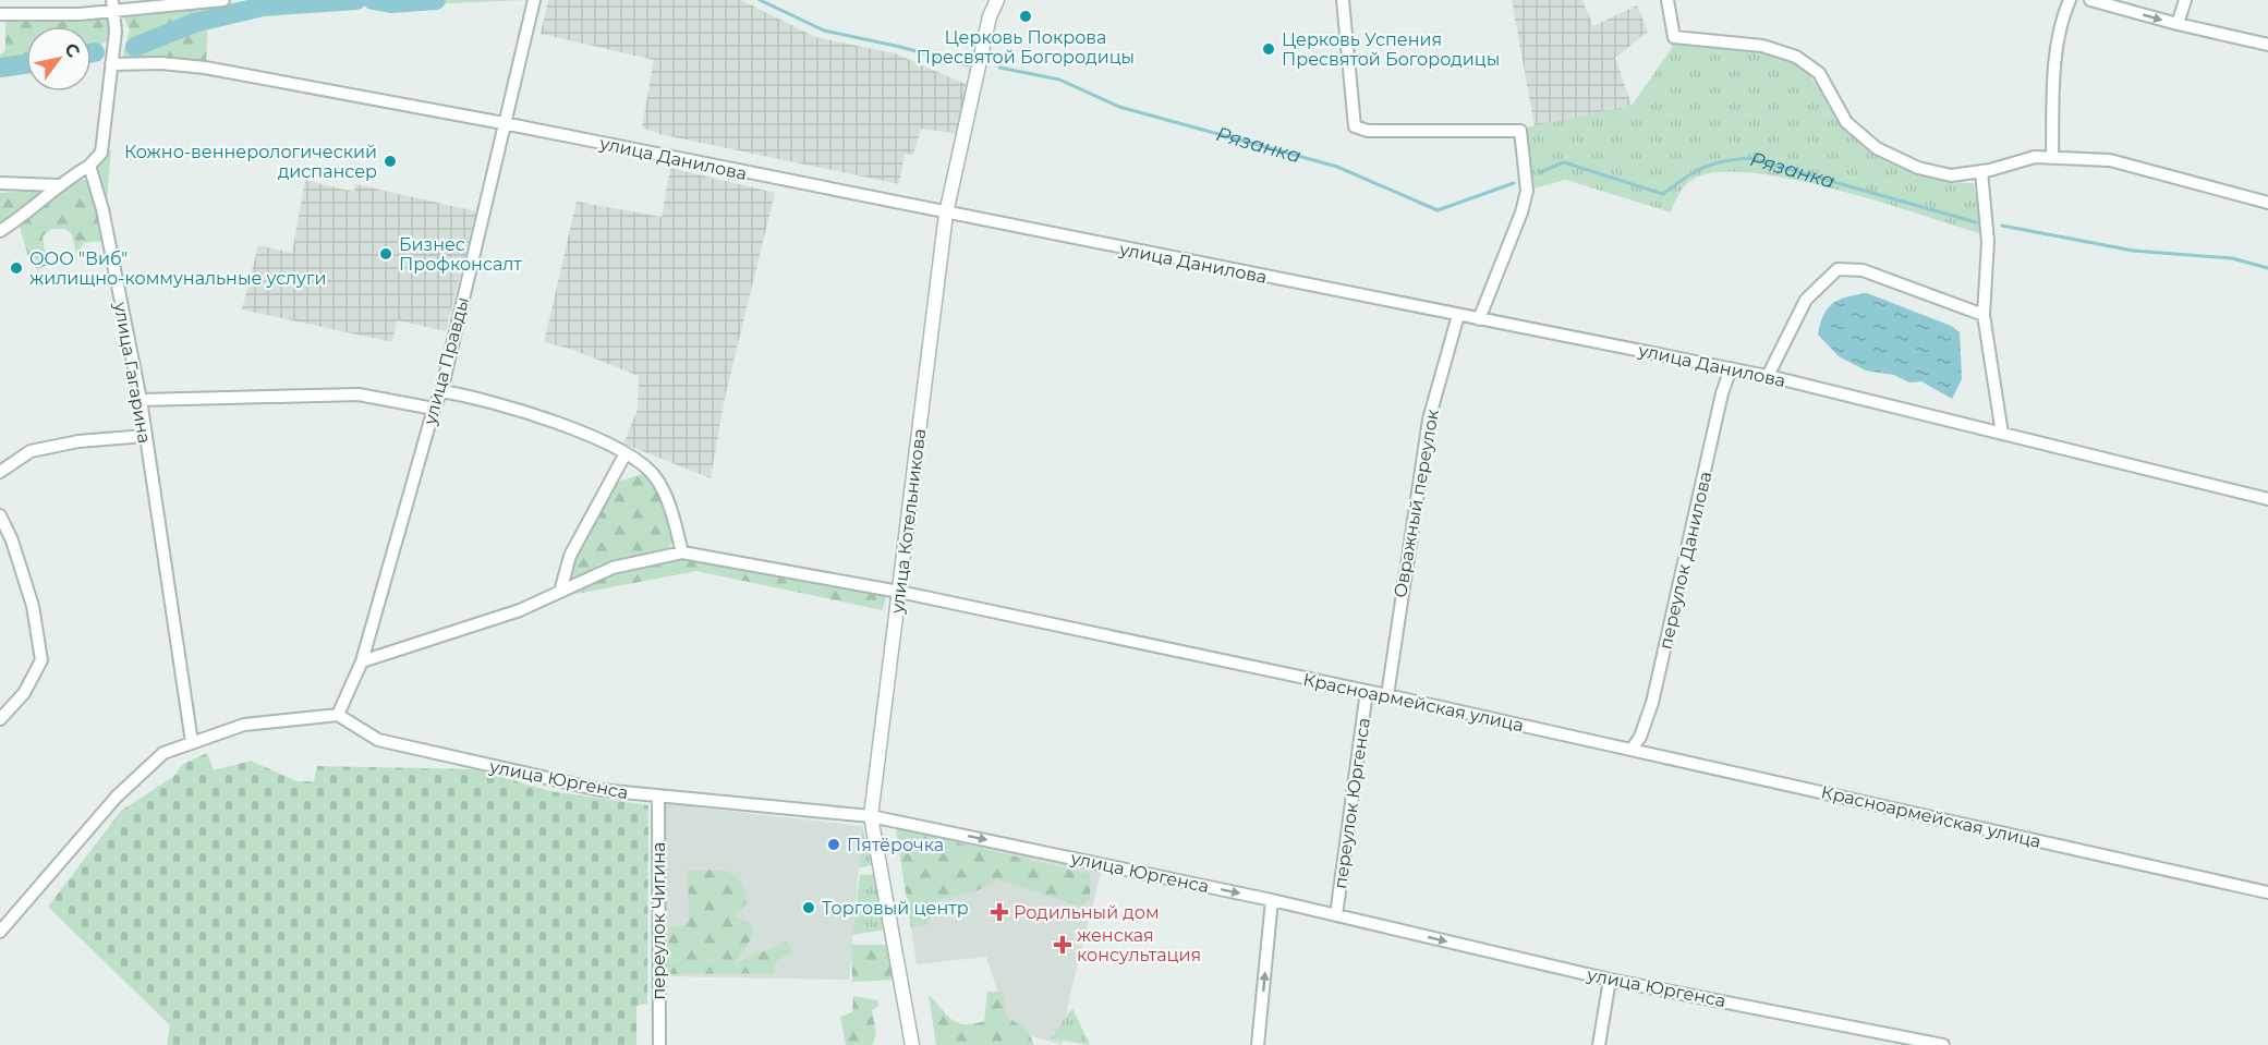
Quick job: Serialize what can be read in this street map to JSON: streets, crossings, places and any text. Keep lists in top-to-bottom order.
{
  "streets": {
    "street": [
      "улица Данилова",
      "улица Правды",
      "улица Гагарина",
      "Овражный переулок",
      "улица Котельникова",
      "переулок Данилова",
      "Красноармейская улица",
      "улица Юргенса",
      "переулок Юргенса",
      "переулок Чигина"
    ]
  },
  "crossings": [
    ["улица Данилова", "улица Правды"],
    ["улица Данилова", "Овражный переулок"],
    ["улица Данилова", "улица Котельникова"],
    ["улица Данилова", "переулок Данилова"],
    ["улица Правды", "Красноармейская улица"],
    ["улица Правды", "улица Юргенса"],
    ["Овражный переулок", "Красноармейская улица"],
    ["улица Котельникова", "Красноармейская улица"],
    ["улица Котельникова", "улица Юргенса"],
    ["переулок Данилова", "Красноармейская улица"],
    ["Красноармейская улица", "переулок Юргенса"],
    ["улица Юргенса", "переулок Юргенса"],
    ["улица Юргенса", "переулок Чигина"]
  ],
  "one_way": ["улица Юргенса"],
  "water": ["Рязанка"],
  "places": {
    "other": [
      "Церковь Покрова Пресвятой Богородицы",
      "Церковь Успения Пресвятой Богородицы",
      "Кожно-веннерологический диспансер",
      "Бизнес Профконсалт",
      "ООО \"Виб\" жилищно-коммунальные услуги",
      "Пятёрочка",
      "Торговый центр"
    ],
    "health": ["Родильный дом", "женская консультация"]
  },
  "north": "top right"
}
